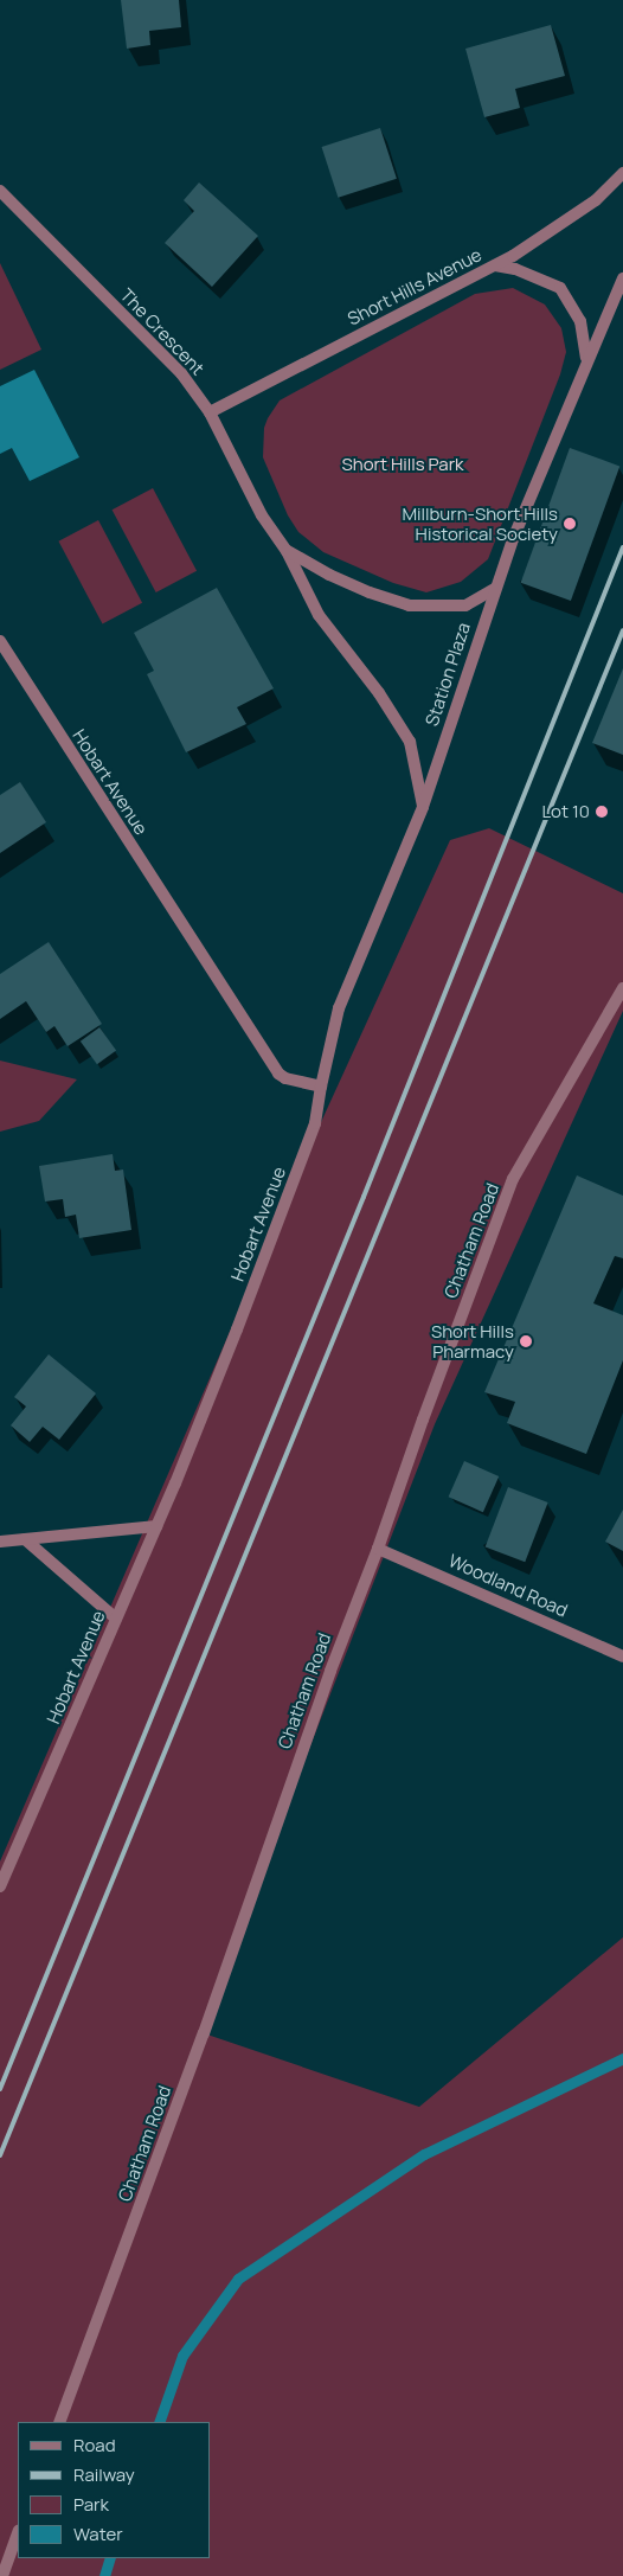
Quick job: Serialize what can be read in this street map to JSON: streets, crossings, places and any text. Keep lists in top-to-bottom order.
{
  "streets": {
    "street": [
      "Short Hills Avenue",
      "The Crescent",
      "Station Plaza",
      "Hobart Avenue",
      "Chatham Road",
      "Woodland Road"
    ]
  },
  "crossings": [
    ["Short Hills Avenue", "The Crescent"],
    ["The Crescent", "Station Plaza"],
    ["Station Plaza", "Hobart Avenue"],
    ["Chatham Road", "Woodland Road"]
  ],
  "parks": ["Short Hills Park"],
  "places": ["Millburn-Short Hills Historical Society", "Lot 10", "Short Hills Pharmacy"],
  "legend": [
    "Road",
    "Railway",
    "Park",
    "Water"
  ]
}
